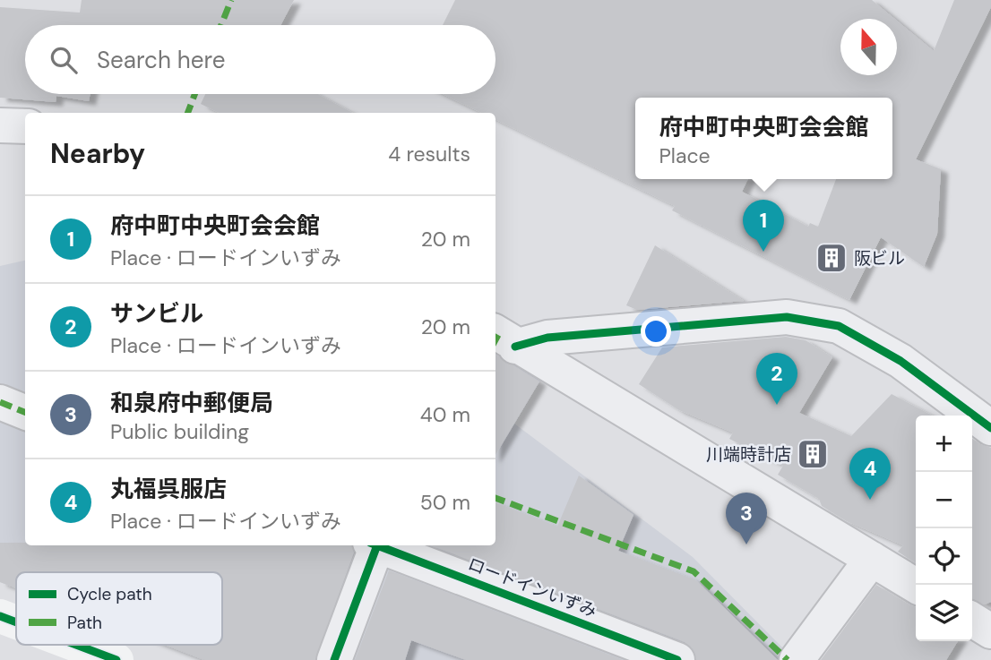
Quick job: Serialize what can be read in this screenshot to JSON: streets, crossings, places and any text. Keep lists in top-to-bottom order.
{
  "streets": {
    "street": ["ロードインいずみ"]
  },
  "places": {
    "building": ["阪ビル", "川端時計店"]
  },
  "legend": ["Cycle path", "Path"],
  "north": "top",
  "page": {
    "search": "Search here",
    "popup": ["府中町中央町会会館", "Place"],
    "heading": ["Nearby", "4 results"],
    "list": [
      {
        "mark": "1",
        "name": "府中町中央町会会館",
        "note": "Place · ロードインいずみ",
        "value": "20 m"
      },
      {
        "mark": "2",
        "name": "サンビル",
        "note": "Place · ロードインいずみ",
        "value": "20 m"
      },
      {
        "mark": "3",
        "name": "和泉府中郵便局",
        "note": "Public building",
        "value": "40 m"
      },
      {
        "mark": "4",
        "name": "丸福呉服店",
        "note": "Place · ロードインいずみ",
        "value": "50 m"
      }
    ],
    "pins": [
      "1",
      "2",
      "4",
      "3"
    ],
    "map_buttons": ["+", "−"]
  }
}
